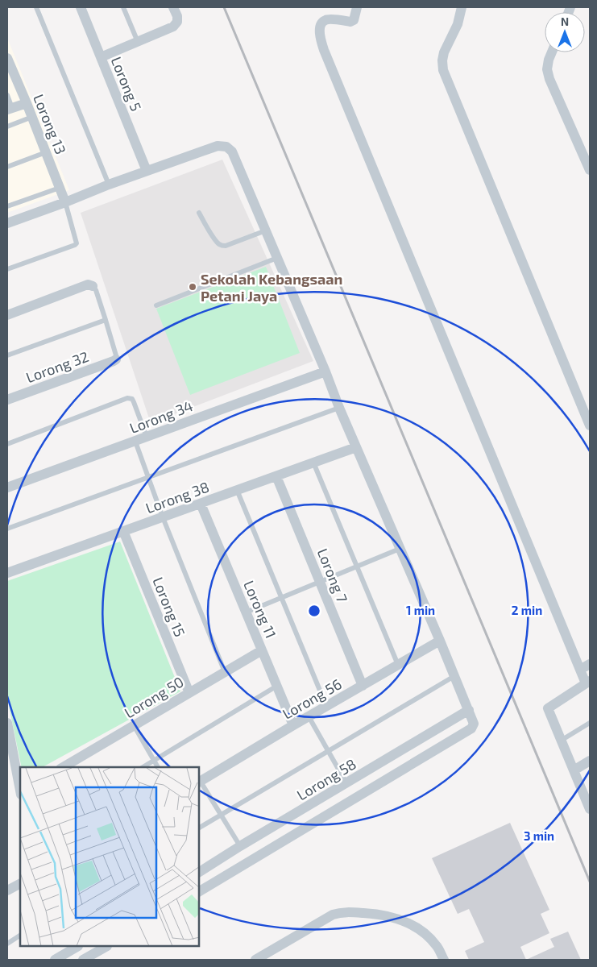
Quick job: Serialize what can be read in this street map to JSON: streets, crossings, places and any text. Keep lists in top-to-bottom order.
{
  "streets": {
    "street": [
      "Lorong 5",
      "Lorong 13",
      "Lorong 32",
      "Lorong 34",
      "Lorong 38",
      "Lorong 7",
      "Lorong 15",
      "Lorong 11",
      "Lorong 50",
      "Lorong 56",
      "Lorong 58"
    ]
  },
  "crossings": [
    ["Lorong 38", "Lorong 7"],
    ["Lorong 38", "Lorong 15"],
    ["Lorong 38", "Lorong 11"],
    ["Lorong 7", "Lorong 56"],
    ["Lorong 15", "Lorong 50"],
    ["Lorong 11", "Lorong 50"],
    ["Lorong 11", "Lorong 56"]
  ],
  "places": ["Sekolah Kebangsaan Petani Jaya"],
  "north": "top",
  "rings": ["1 min", "2 min", "3 min"]
}
